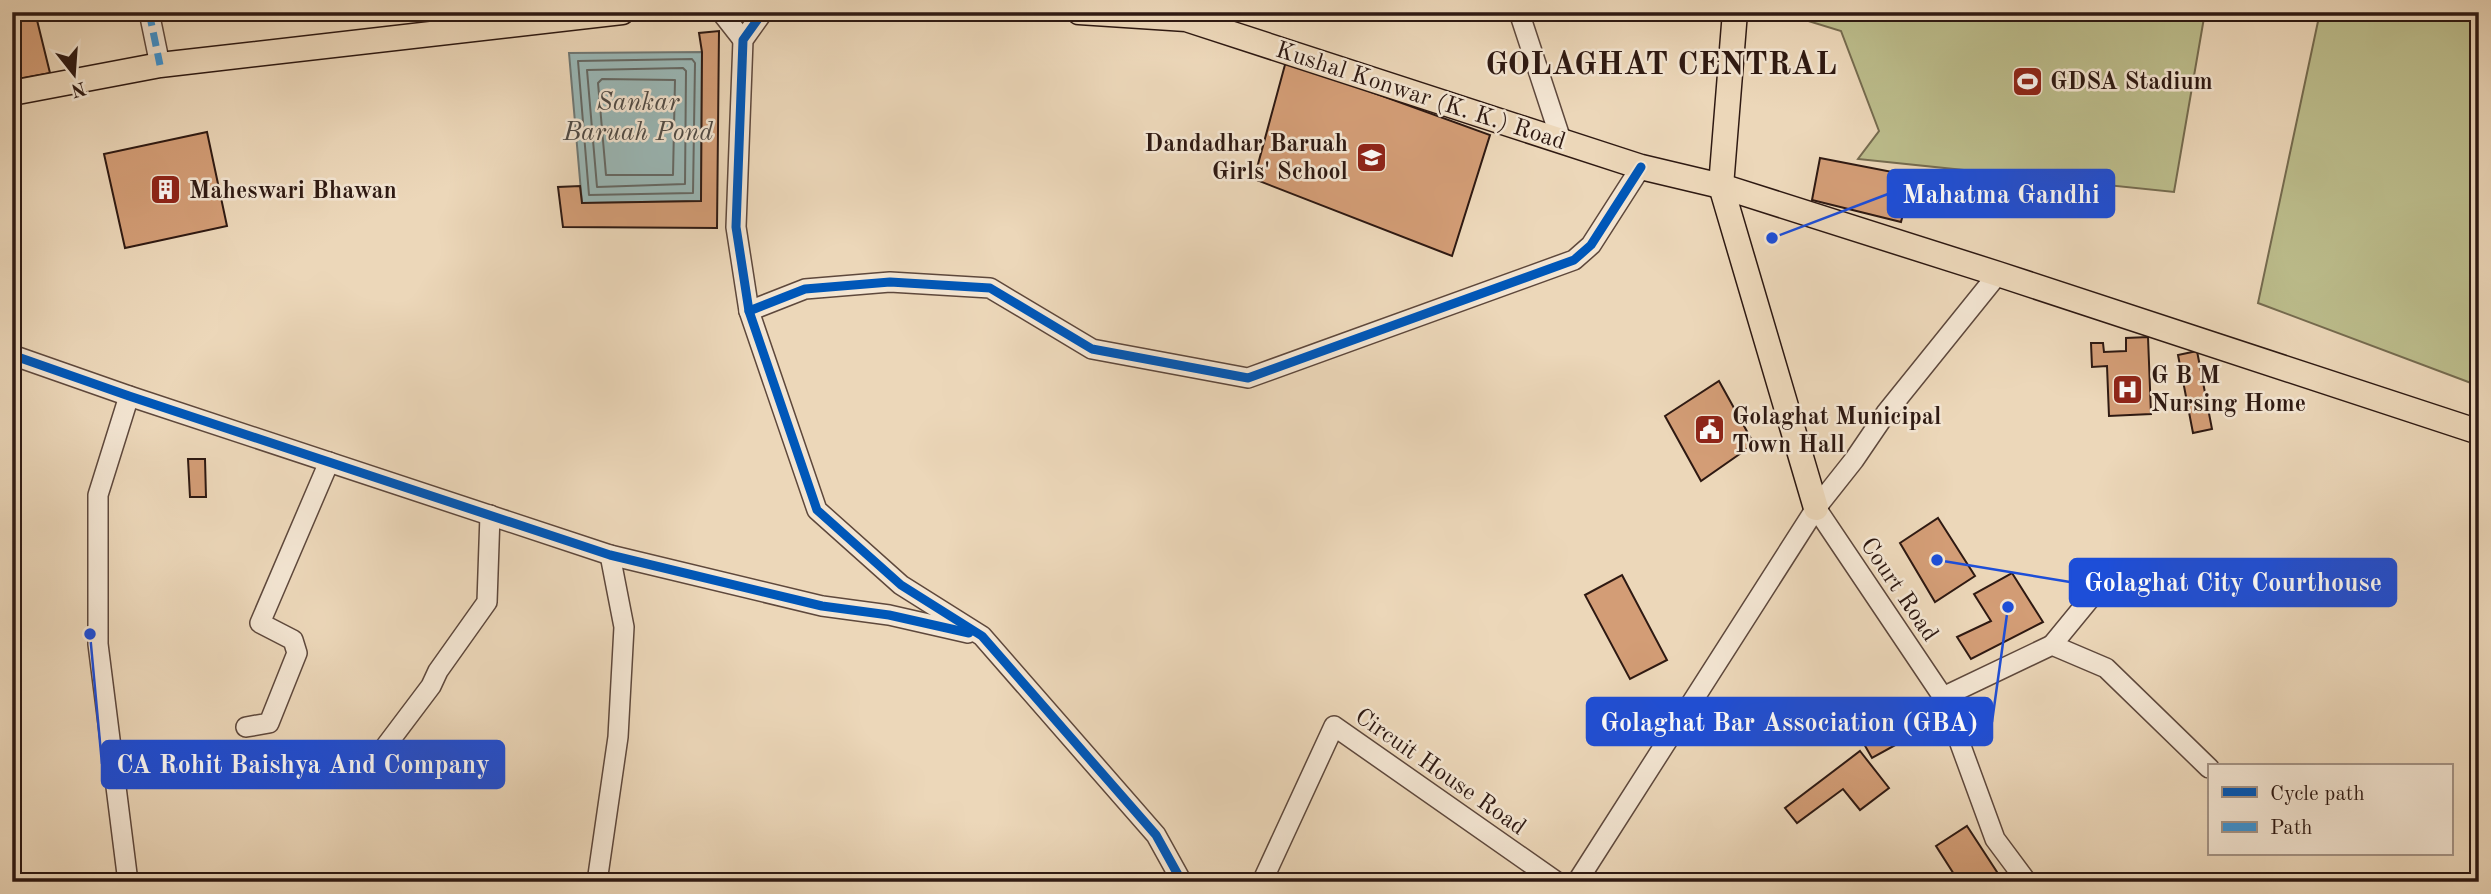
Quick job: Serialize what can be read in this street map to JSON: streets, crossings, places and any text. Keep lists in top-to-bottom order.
{
  "streets": {
    "main road": ["Kushal Konwar (K. K.) Road"],
    "street": ["Court Road", "Circuit House Road"]
  },
  "districts": ["GOLAGHAT CENTRAL"],
  "water": ["Sankar Baruah Pond"],
  "places": {
    "sports": ["GDSA Stadium"],
    "school or university": ["Dandadhar Baruah Girls' School"],
    "building": ["Maheswari Bhawan"],
    "other": [
      "Mahatma Gandhi",
      "Golaghat City Courthouse",
      "Golaghat Bar Association (GBA)",
      "CA Rohit Baishya And Company"
    ],
    "hospital": ["G B M Nursing Home"],
    "public building": ["Golaghat Municipal Town Hall"]
  },
  "legend": ["Cycle path", "Path"],
  "north": "bottom"
}
